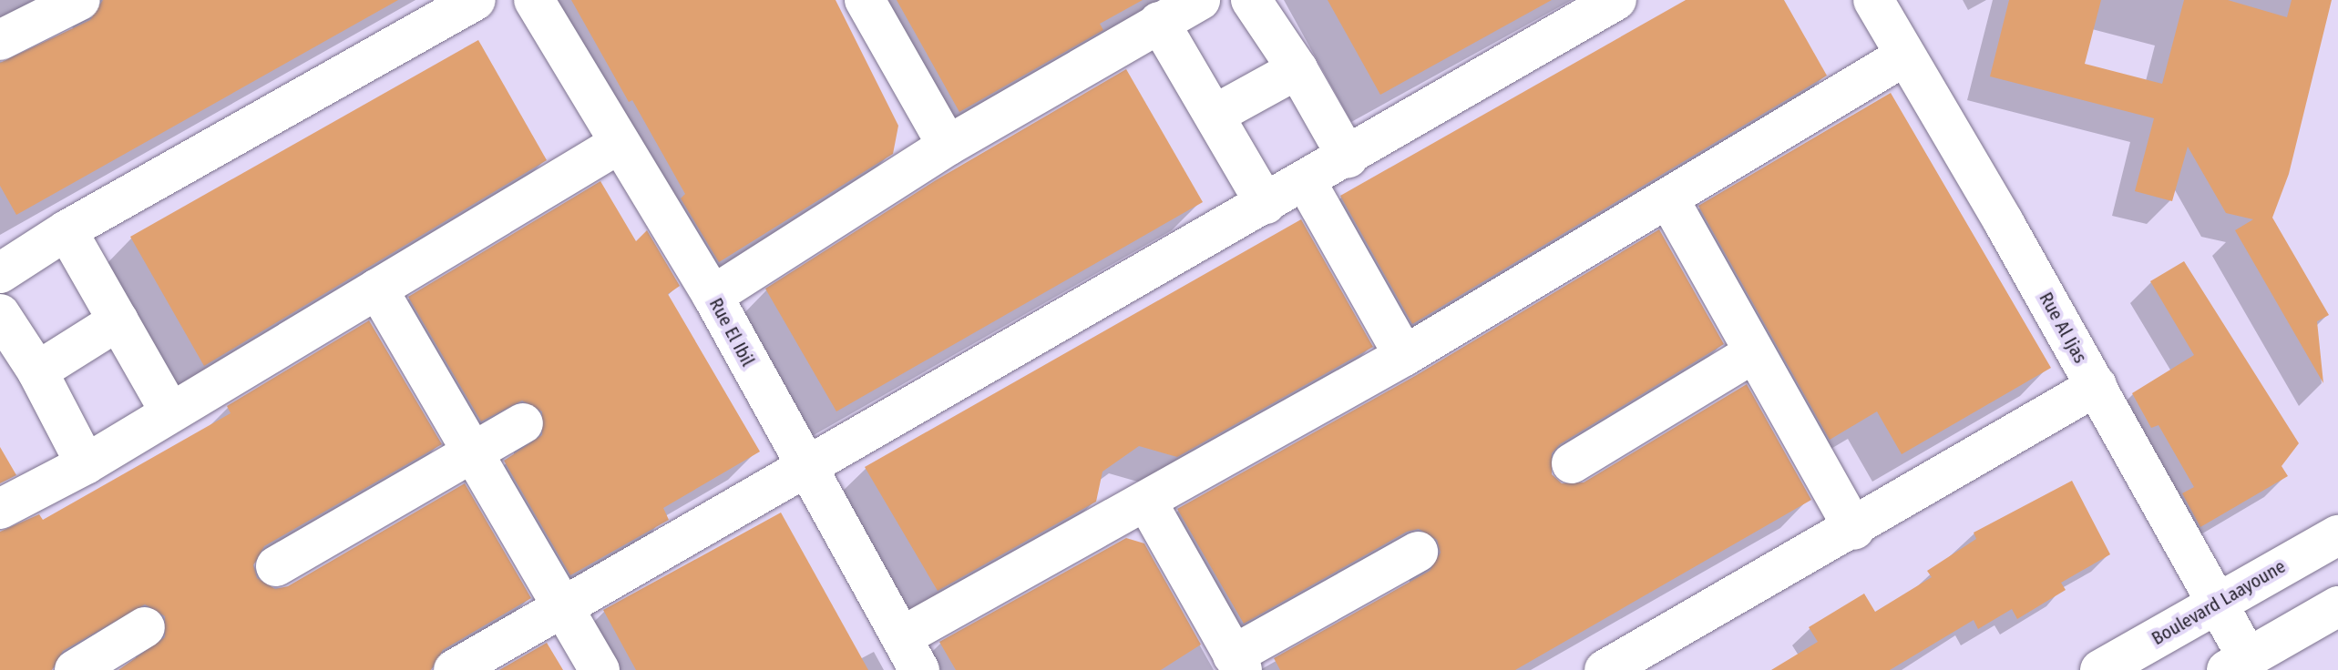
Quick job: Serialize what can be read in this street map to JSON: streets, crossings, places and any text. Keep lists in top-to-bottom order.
{
  "streets": {
    "street": ["Rue Al Ijas", "Rue El Ibil", "Boulevard Laayoune"]
  },
  "crossings": [
    ["Rue Al Ijas", "Boulevard Laayoune"]
  ]
}
